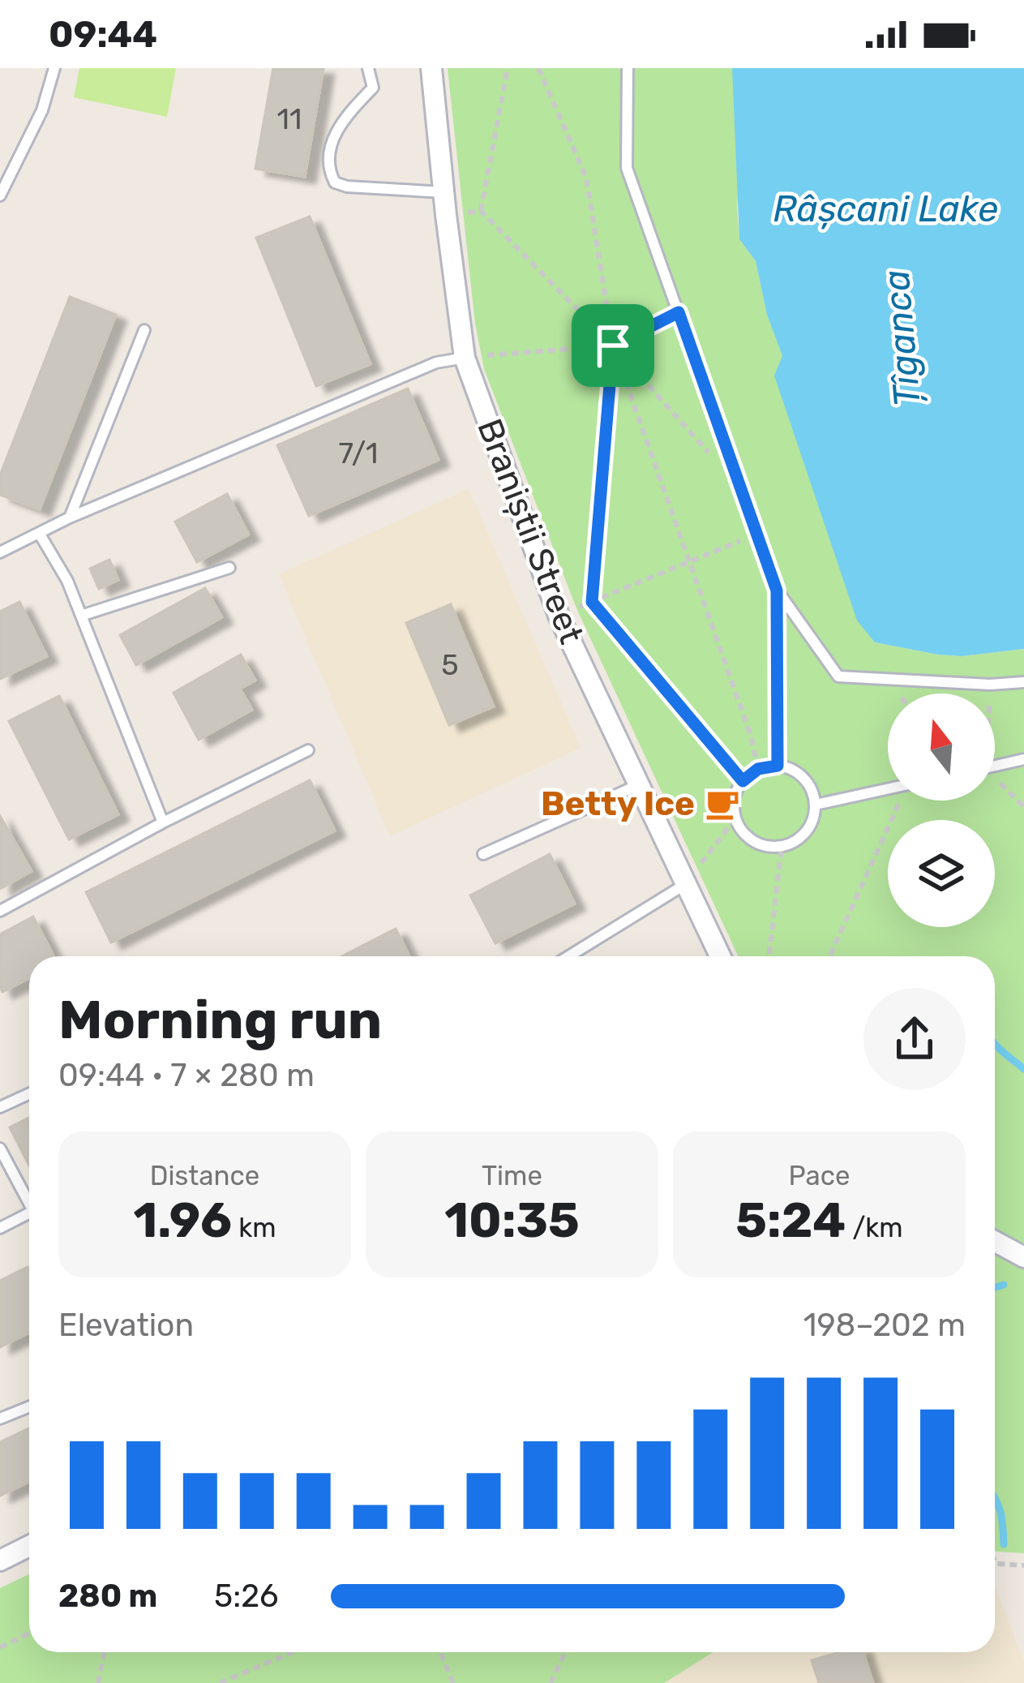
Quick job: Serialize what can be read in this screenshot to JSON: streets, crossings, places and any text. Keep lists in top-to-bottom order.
{
  "streets": {
    "street": ["Braniștii Street"]
  },
  "water": ["Râșcani Lake", "Țîganca"],
  "places": {
    "cafe": ["Betty Ice"]
  },
  "house_numbers": ["11", "7/1", "5"],
  "north": "top",
  "page": {
    "status": "09:44",
    "heading": ["Morning run", "09:44 · 7 × 280 m"],
    "stats": [
      ["Distance", "1.96 km"],
      ["Time", "10:35"],
      ["Pace", "5:24 /km"]
    ],
    "chart": ["Elevation", "198–202 m"],
    "list": [
      {
        "name": "280 m",
        "note": "5:26"
      }
    ]
  }
}
